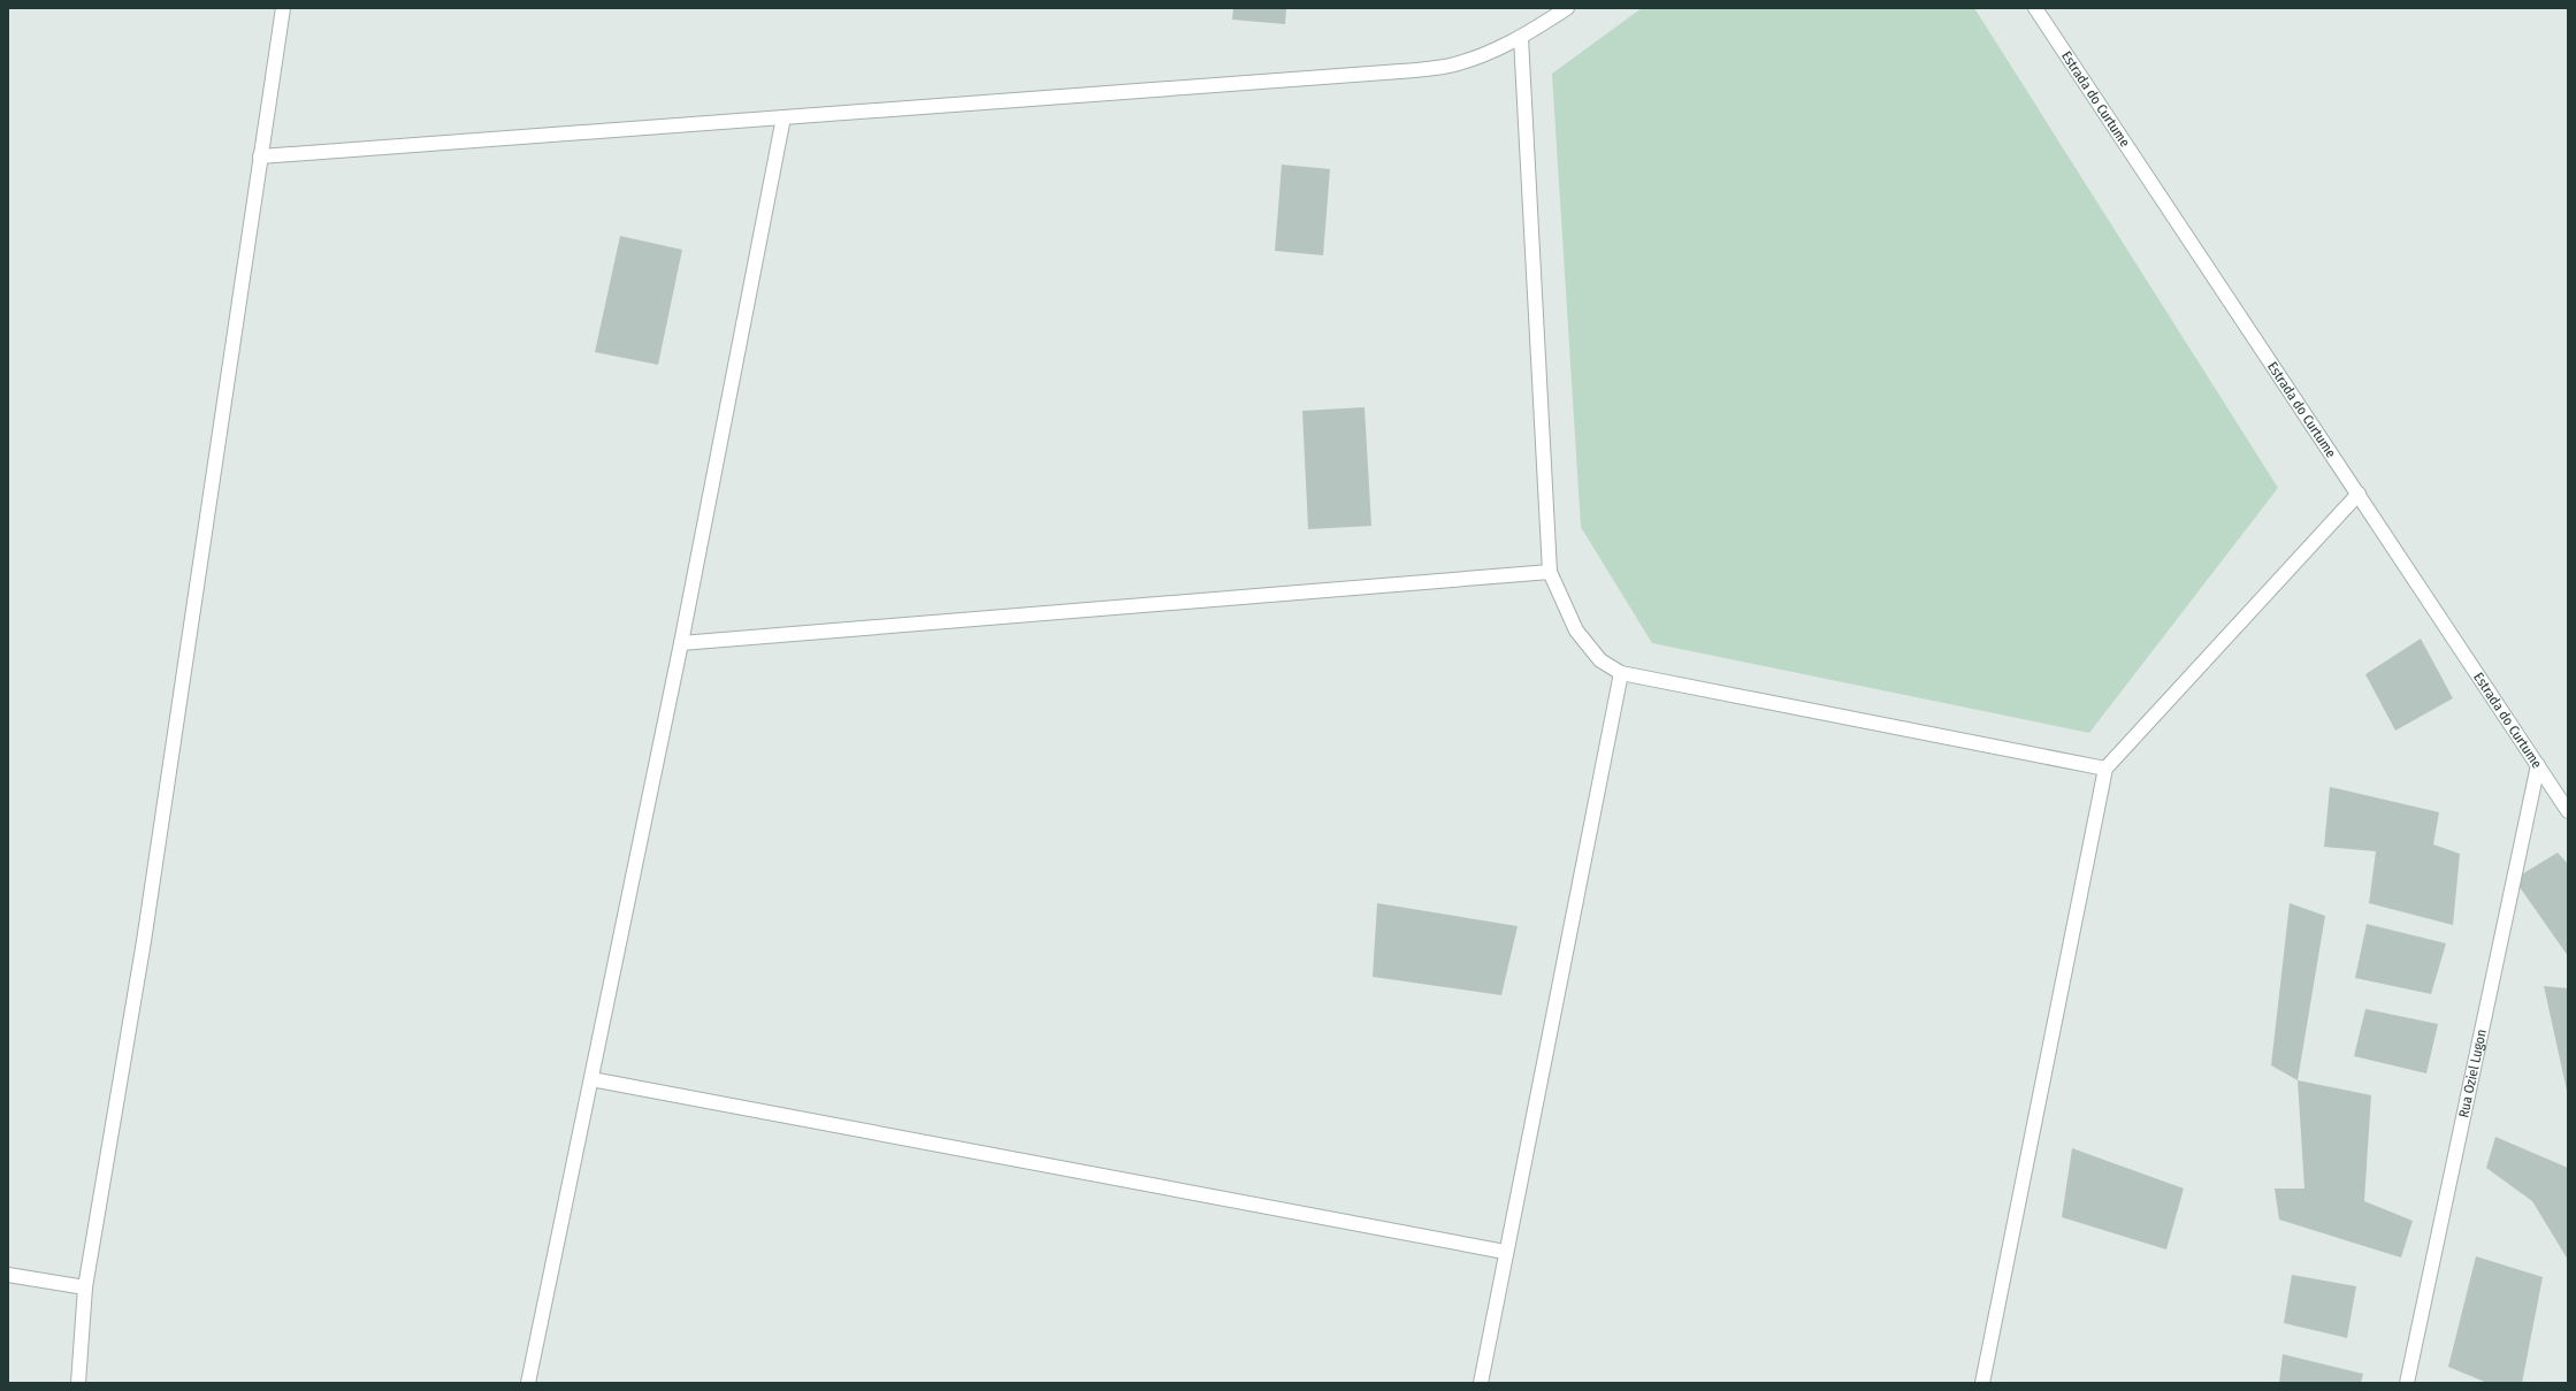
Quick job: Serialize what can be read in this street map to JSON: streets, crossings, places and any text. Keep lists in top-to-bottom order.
{
  "streets": {
    "street": ["Estrada do Curtume", "Rua Oziel Lugon"]
  },
  "crossings": [
    ["Estrada do Curtume", "Rua Oziel Lugon"]
  ]
}
